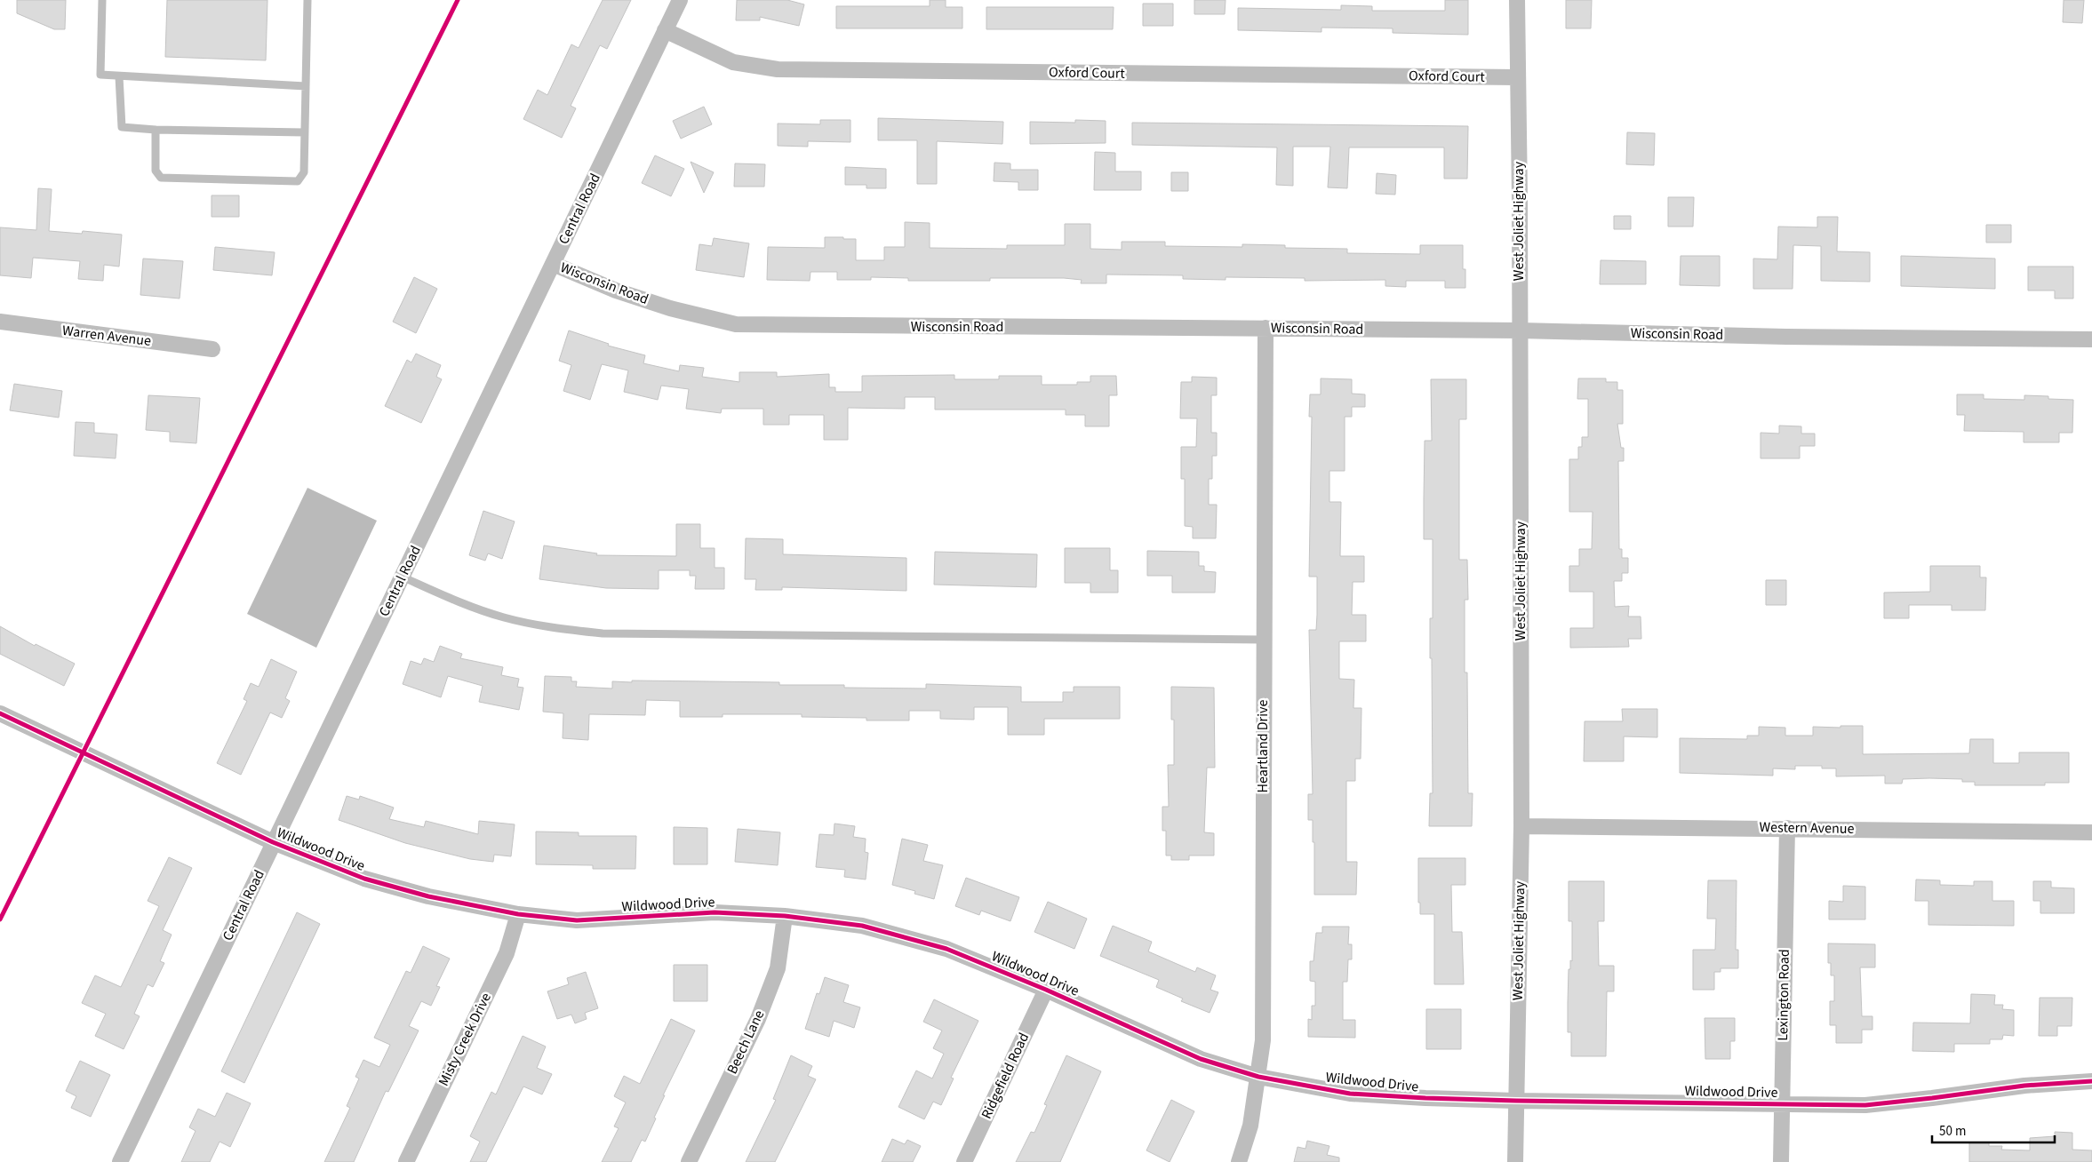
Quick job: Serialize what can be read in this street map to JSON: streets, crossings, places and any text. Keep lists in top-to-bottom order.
{
  "streets": {
    "street": [
      "Oxford Court",
      "Central Road",
      "West Joliet Highway",
      "Wisconsin Road",
      "Warren Avenue",
      "Heartland Drive",
      "Western Avenue",
      "Wildwood Drive",
      "Lexington Road",
      "Misty Creek Drive",
      "Beech Lane",
      "Ridgefield Road"
    ]
  },
  "crossings": [
    ["Oxford Court", "Central Road"],
    ["Oxford Court", "West Joliet Highway"],
    ["Central Road", "Wisconsin Road"],
    ["Central Road", "Wildwood Drive"],
    ["West Joliet Highway", "Wisconsin Road"],
    ["West Joliet Highway", "Western Avenue"],
    ["West Joliet Highway", "Wildwood Drive"],
    ["Wisconsin Road", "Heartland Drive"],
    ["Heartland Drive", "Wildwood Drive"],
    ["Western Avenue", "Lexington Road"],
    ["Wildwood Drive", "Lexington Road"],
    ["Wildwood Drive", "Misty Creek Drive"],
    ["Wildwood Drive", "Beech Lane"],
    ["Wildwood Drive", "Ridgefield Road"]
  ],
  "scale_bar": "50 m"
}
